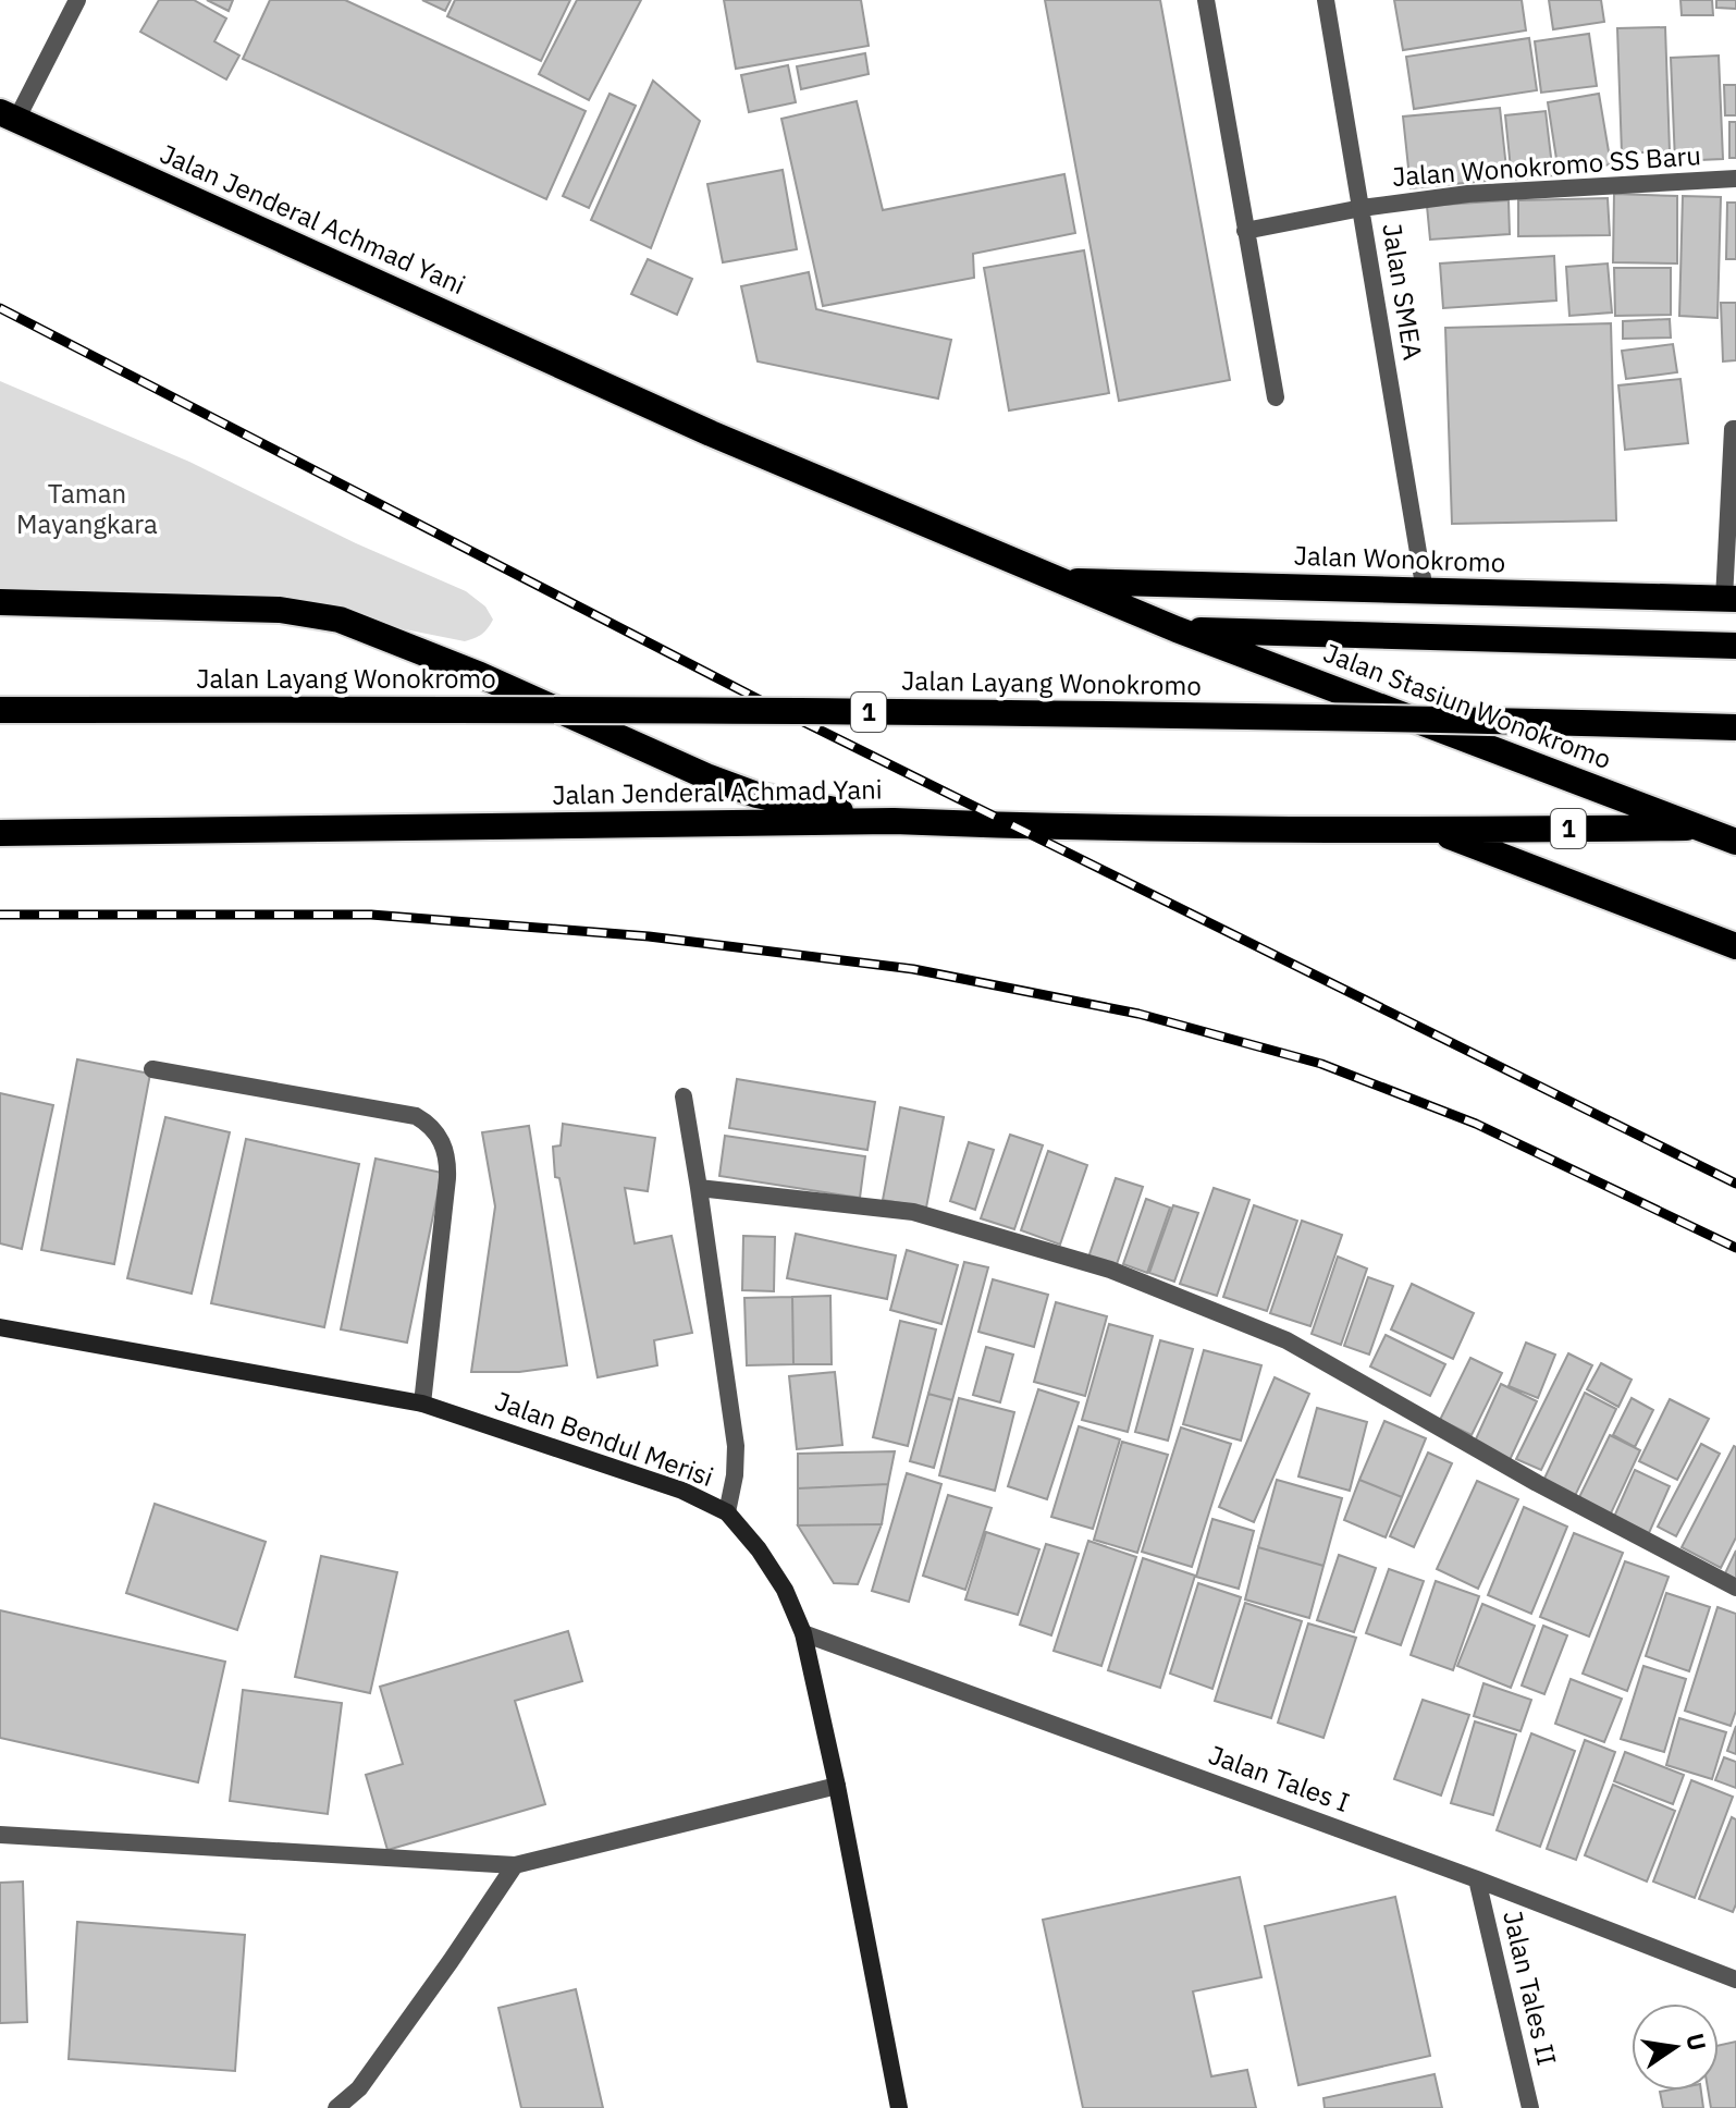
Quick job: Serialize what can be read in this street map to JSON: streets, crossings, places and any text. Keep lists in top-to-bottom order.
{
  "streets": {
    "highway": [
      "Jalan Jenderal Achmad Yani",
      "Jalan Wonokromo",
      "Jalan Layang Wonokromo",
      "Jalan Stasiun Wonokromo",
      "1"
    ],
    "street": [
      "Jalan Wonokromo SS Baru",
      "Jalan SMEA",
      "Jalan Bendul Merisi",
      "Jalan Tales I",
      "Jalan Tales II"
    ]
  },
  "crossings": [
    ["Jalan Wonokromo SS Baru", "Jalan SMEA"],
    ["Jalan Jenderal Achmad Yani", "Jalan Wonokromo"],
    ["Jalan Jenderal Achmad Yani", "Jalan Stasiun Wonokromo"],
    ["Jalan Jenderal Achmad Yani", "1"],
    ["Jalan SMEA", "Jalan Wonokromo"],
    ["Jalan Stasiun Wonokromo", "1"],
    ["Jalan Bendul Merisi", "Jalan Tales I"],
    ["Jalan Tales I", "Jalan Tales II"]
  ],
  "parks": ["Taman Mayangkara"],
  "north": "right"
}
